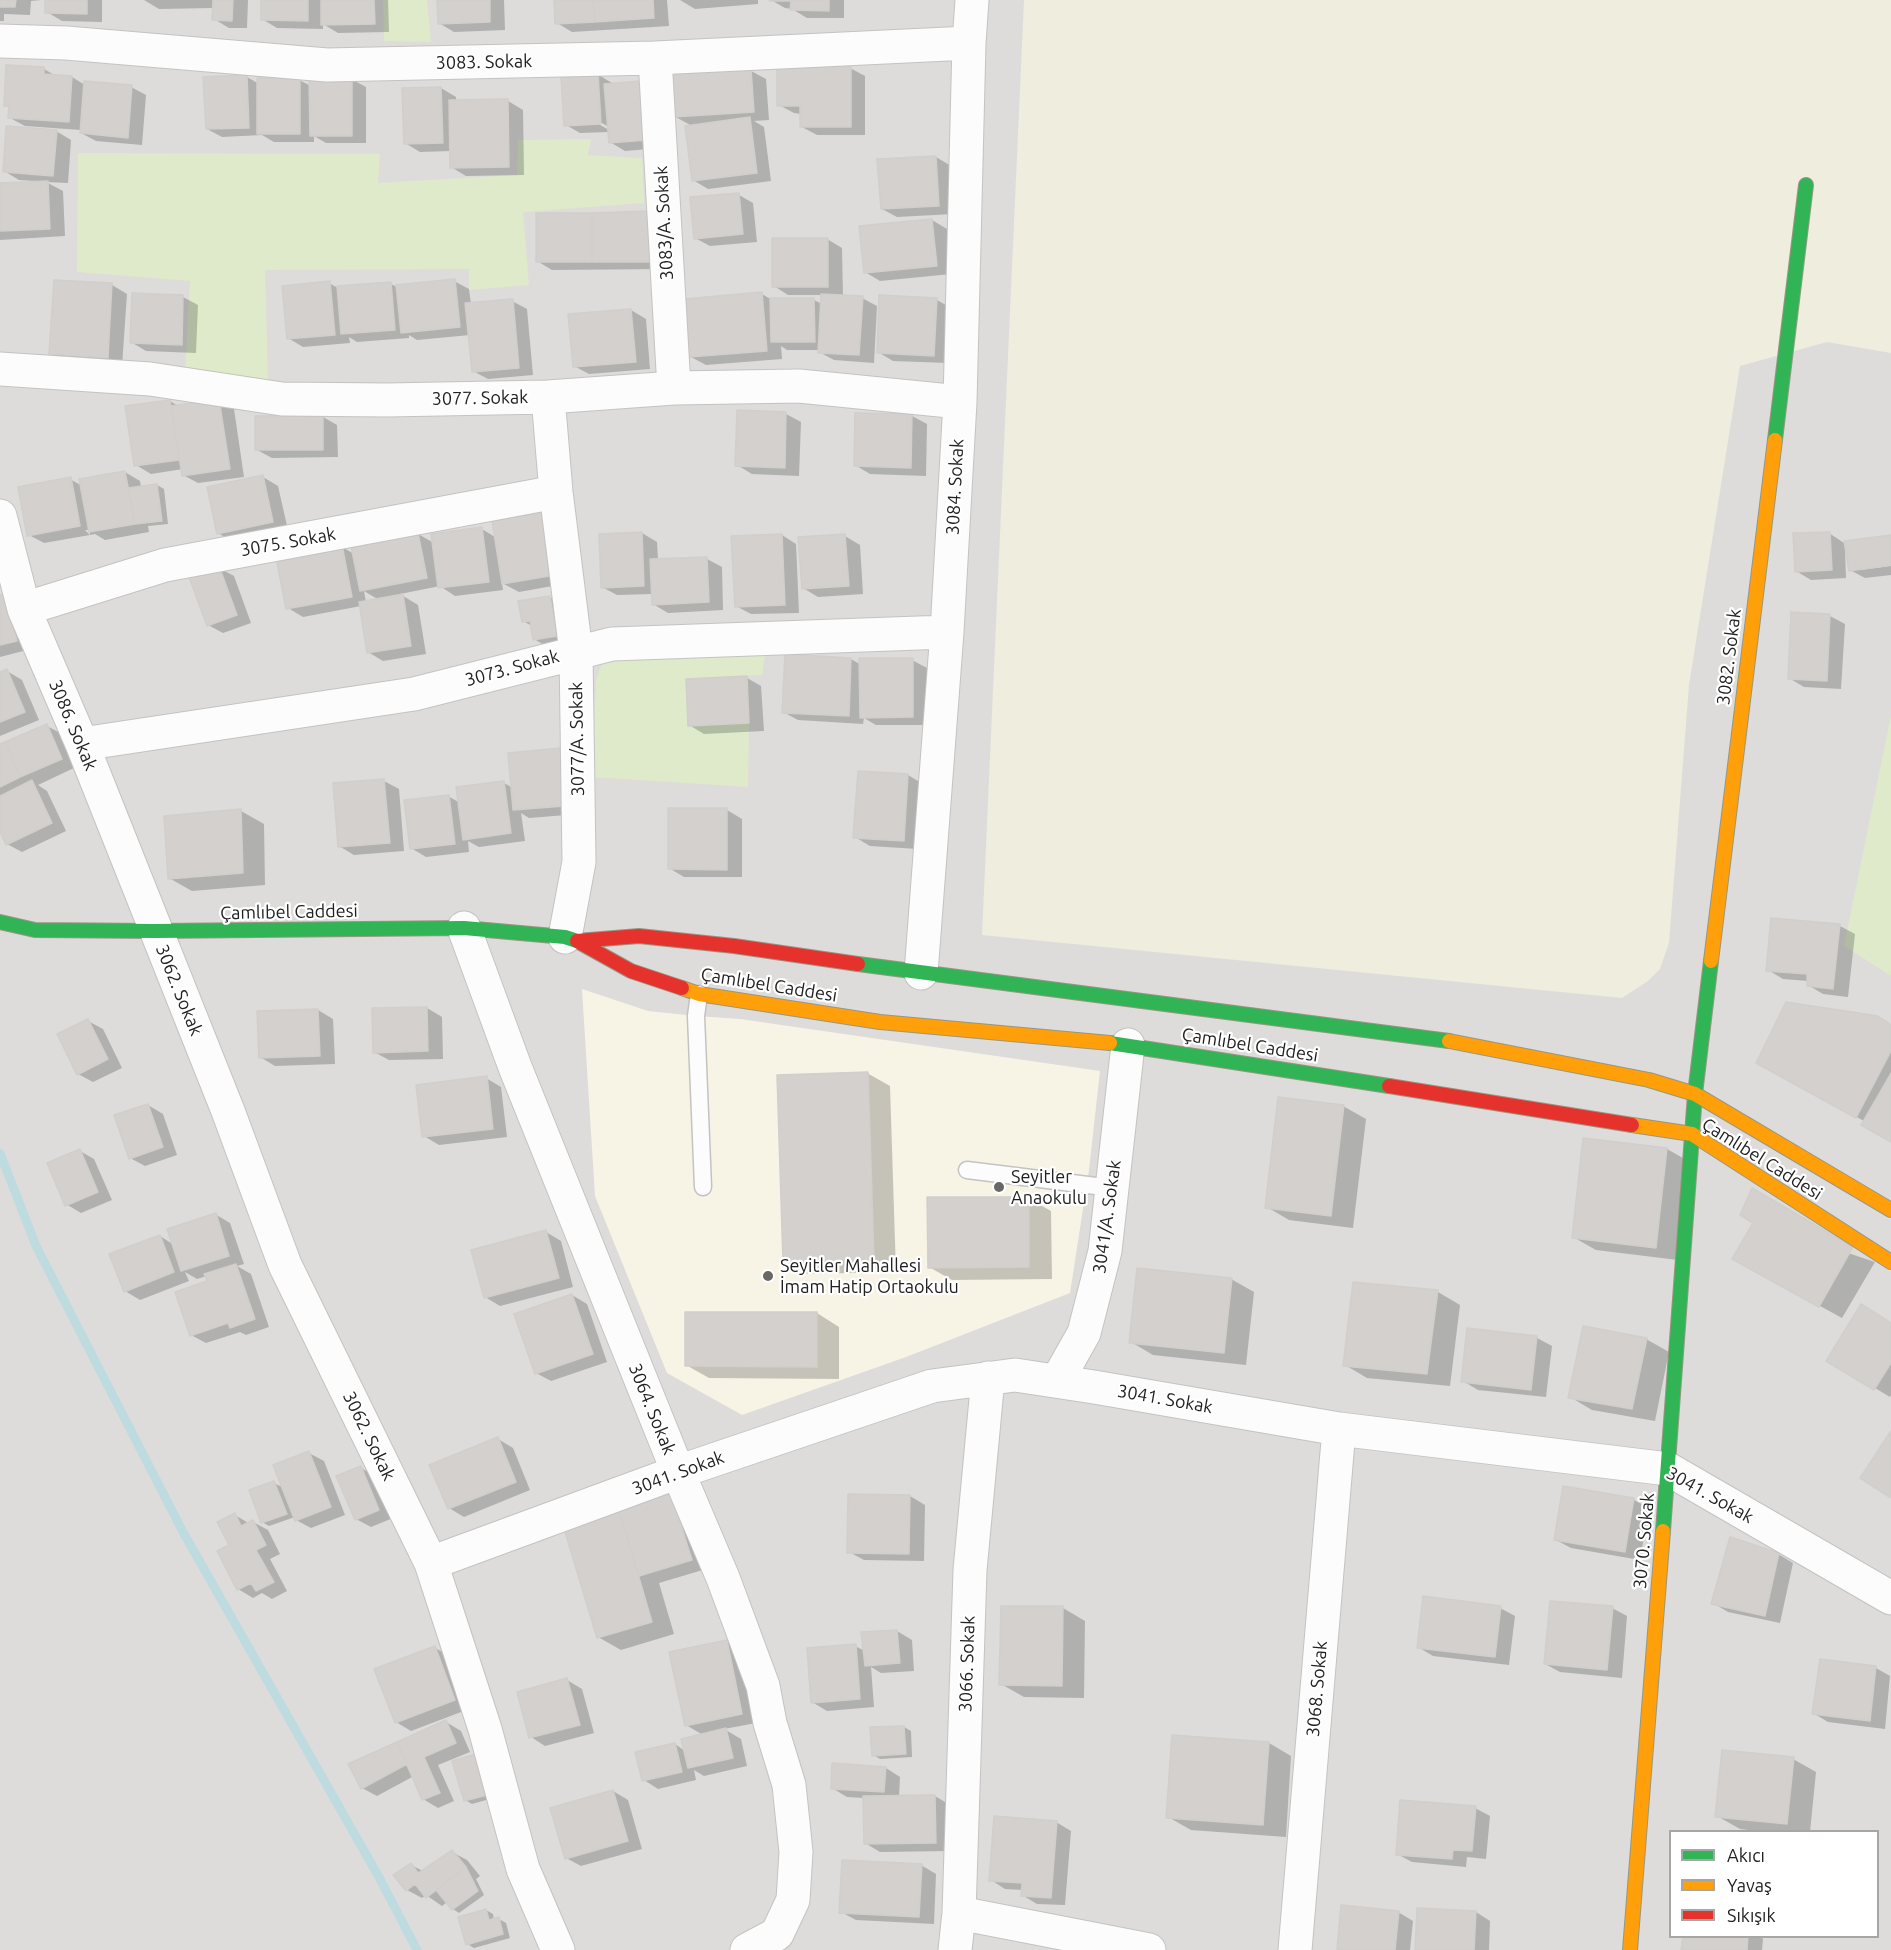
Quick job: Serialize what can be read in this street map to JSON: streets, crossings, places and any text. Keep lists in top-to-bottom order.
{
  "streets": {
    "street": [
      "3083. Sokak",
      "3083/A. Sokak",
      "3077. Sokak",
      "3084. Sokak",
      "3075. Sokak",
      "3082. Sokak",
      "3073. Sokak",
      "3086. Sokak",
      "3077/A. Sokak",
      "Çamlıbel Caddesi",
      "3062. Sokak",
      "3041/A. Sokak",
      "3041. Sokak",
      "3064. Sokak",
      "3070. Sokak",
      "3066. Sokak",
      "3068. Sokak"
    ]
  },
  "crossings": [
    ["3083. Sokak", "3083/A. Sokak"],
    ["3083. Sokak", "3084. Sokak"],
    ["3083/A. Sokak", "3077. Sokak"],
    ["3077. Sokak", "3084. Sokak"],
    ["3077. Sokak", "3077/A. Sokak"],
    ["3084. Sokak", "3073. Sokak"],
    ["3084. Sokak", "Çamlıbel Caddesi"],
    ["3075. Sokak", "3086. Sokak"],
    ["3075. Sokak", "3077/A. Sokak"],
    ["3082. Sokak", "Çamlıbel Caddesi"],
    ["3082. Sokak", "3070. Sokak"],
    ["3073. Sokak", "3086. Sokak"],
    ["3073. Sokak", "3077/A. Sokak"],
    ["3086. Sokak", "Çamlıbel Caddesi"],
    ["3086. Sokak", "3062. Sokak"],
    ["3077/A. Sokak", "Çamlıbel Caddesi"],
    ["Çamlıbel Caddesi", "3062. Sokak"],
    ["Çamlıbel Caddesi", "3041/A. Sokak"],
    ["Çamlıbel Caddesi", "3064. Sokak"],
    ["Çamlıbel Caddesi", "3070. Sokak"],
    ["3062. Sokak", "3041. Sokak"],
    ["3041/A. Sokak", "3041. Sokak"],
    ["3041. Sokak", "3064. Sokak"],
    ["3041. Sokak", "3070. Sokak"],
    ["3041. Sokak", "3066. Sokak"],
    ["3041. Sokak", "3068. Sokak"]
  ],
  "places": ["Seyitler Anaokulu", "Seyitler Mahallesi İmam Hatip Ortaokulu"],
  "legend": ["Akıcı", "Yavaş", "Sıkışık"]
}
